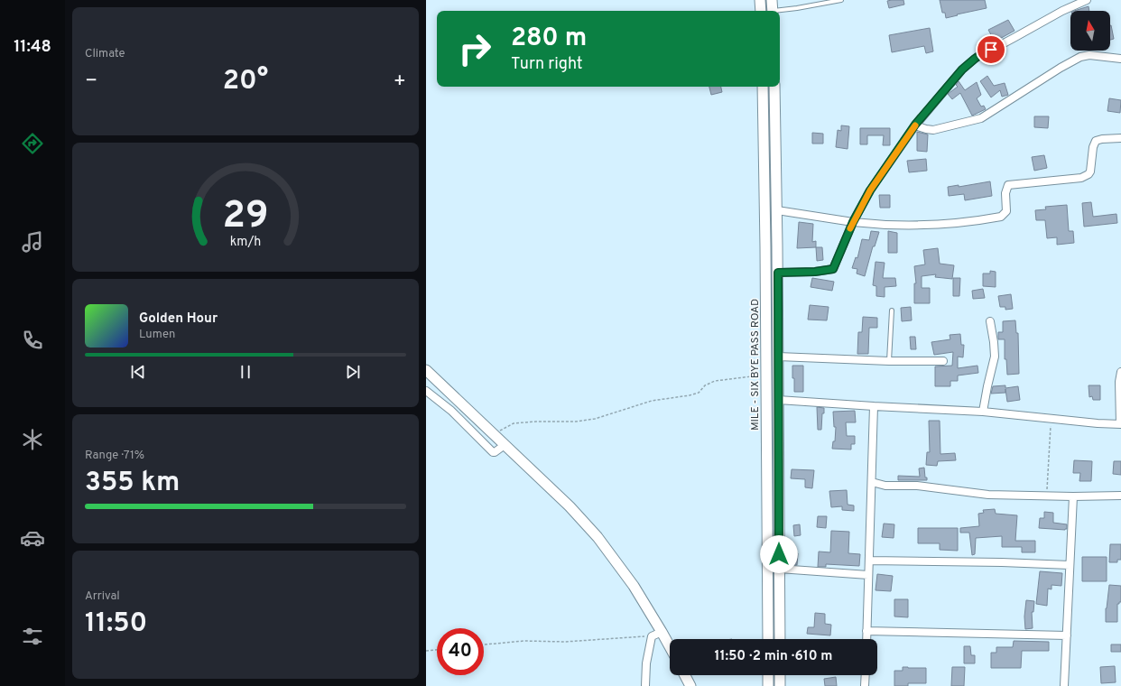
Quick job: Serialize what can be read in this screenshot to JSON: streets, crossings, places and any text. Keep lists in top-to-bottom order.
{
  "streets": {
    "street": ["MILE - SIX BYE PASS ROAD"]
  },
  "north": "top",
  "page": {
    "tabs": "11:48",
    "tile": [
      "Climate",
      ["Range · 71%", "355 km"],
      ["Arrival", "11:50"]
    ],
    "turn": ["280 m", "Turn right"],
    "heat": ["−", "20°", "+"],
    "song": ["Golden Hour", "Lumen"],
    "limit": "40",
    "trip": "11:50 · 2 min · 610 m",
    "gauge": ["29", "km/h"]
  }
}
